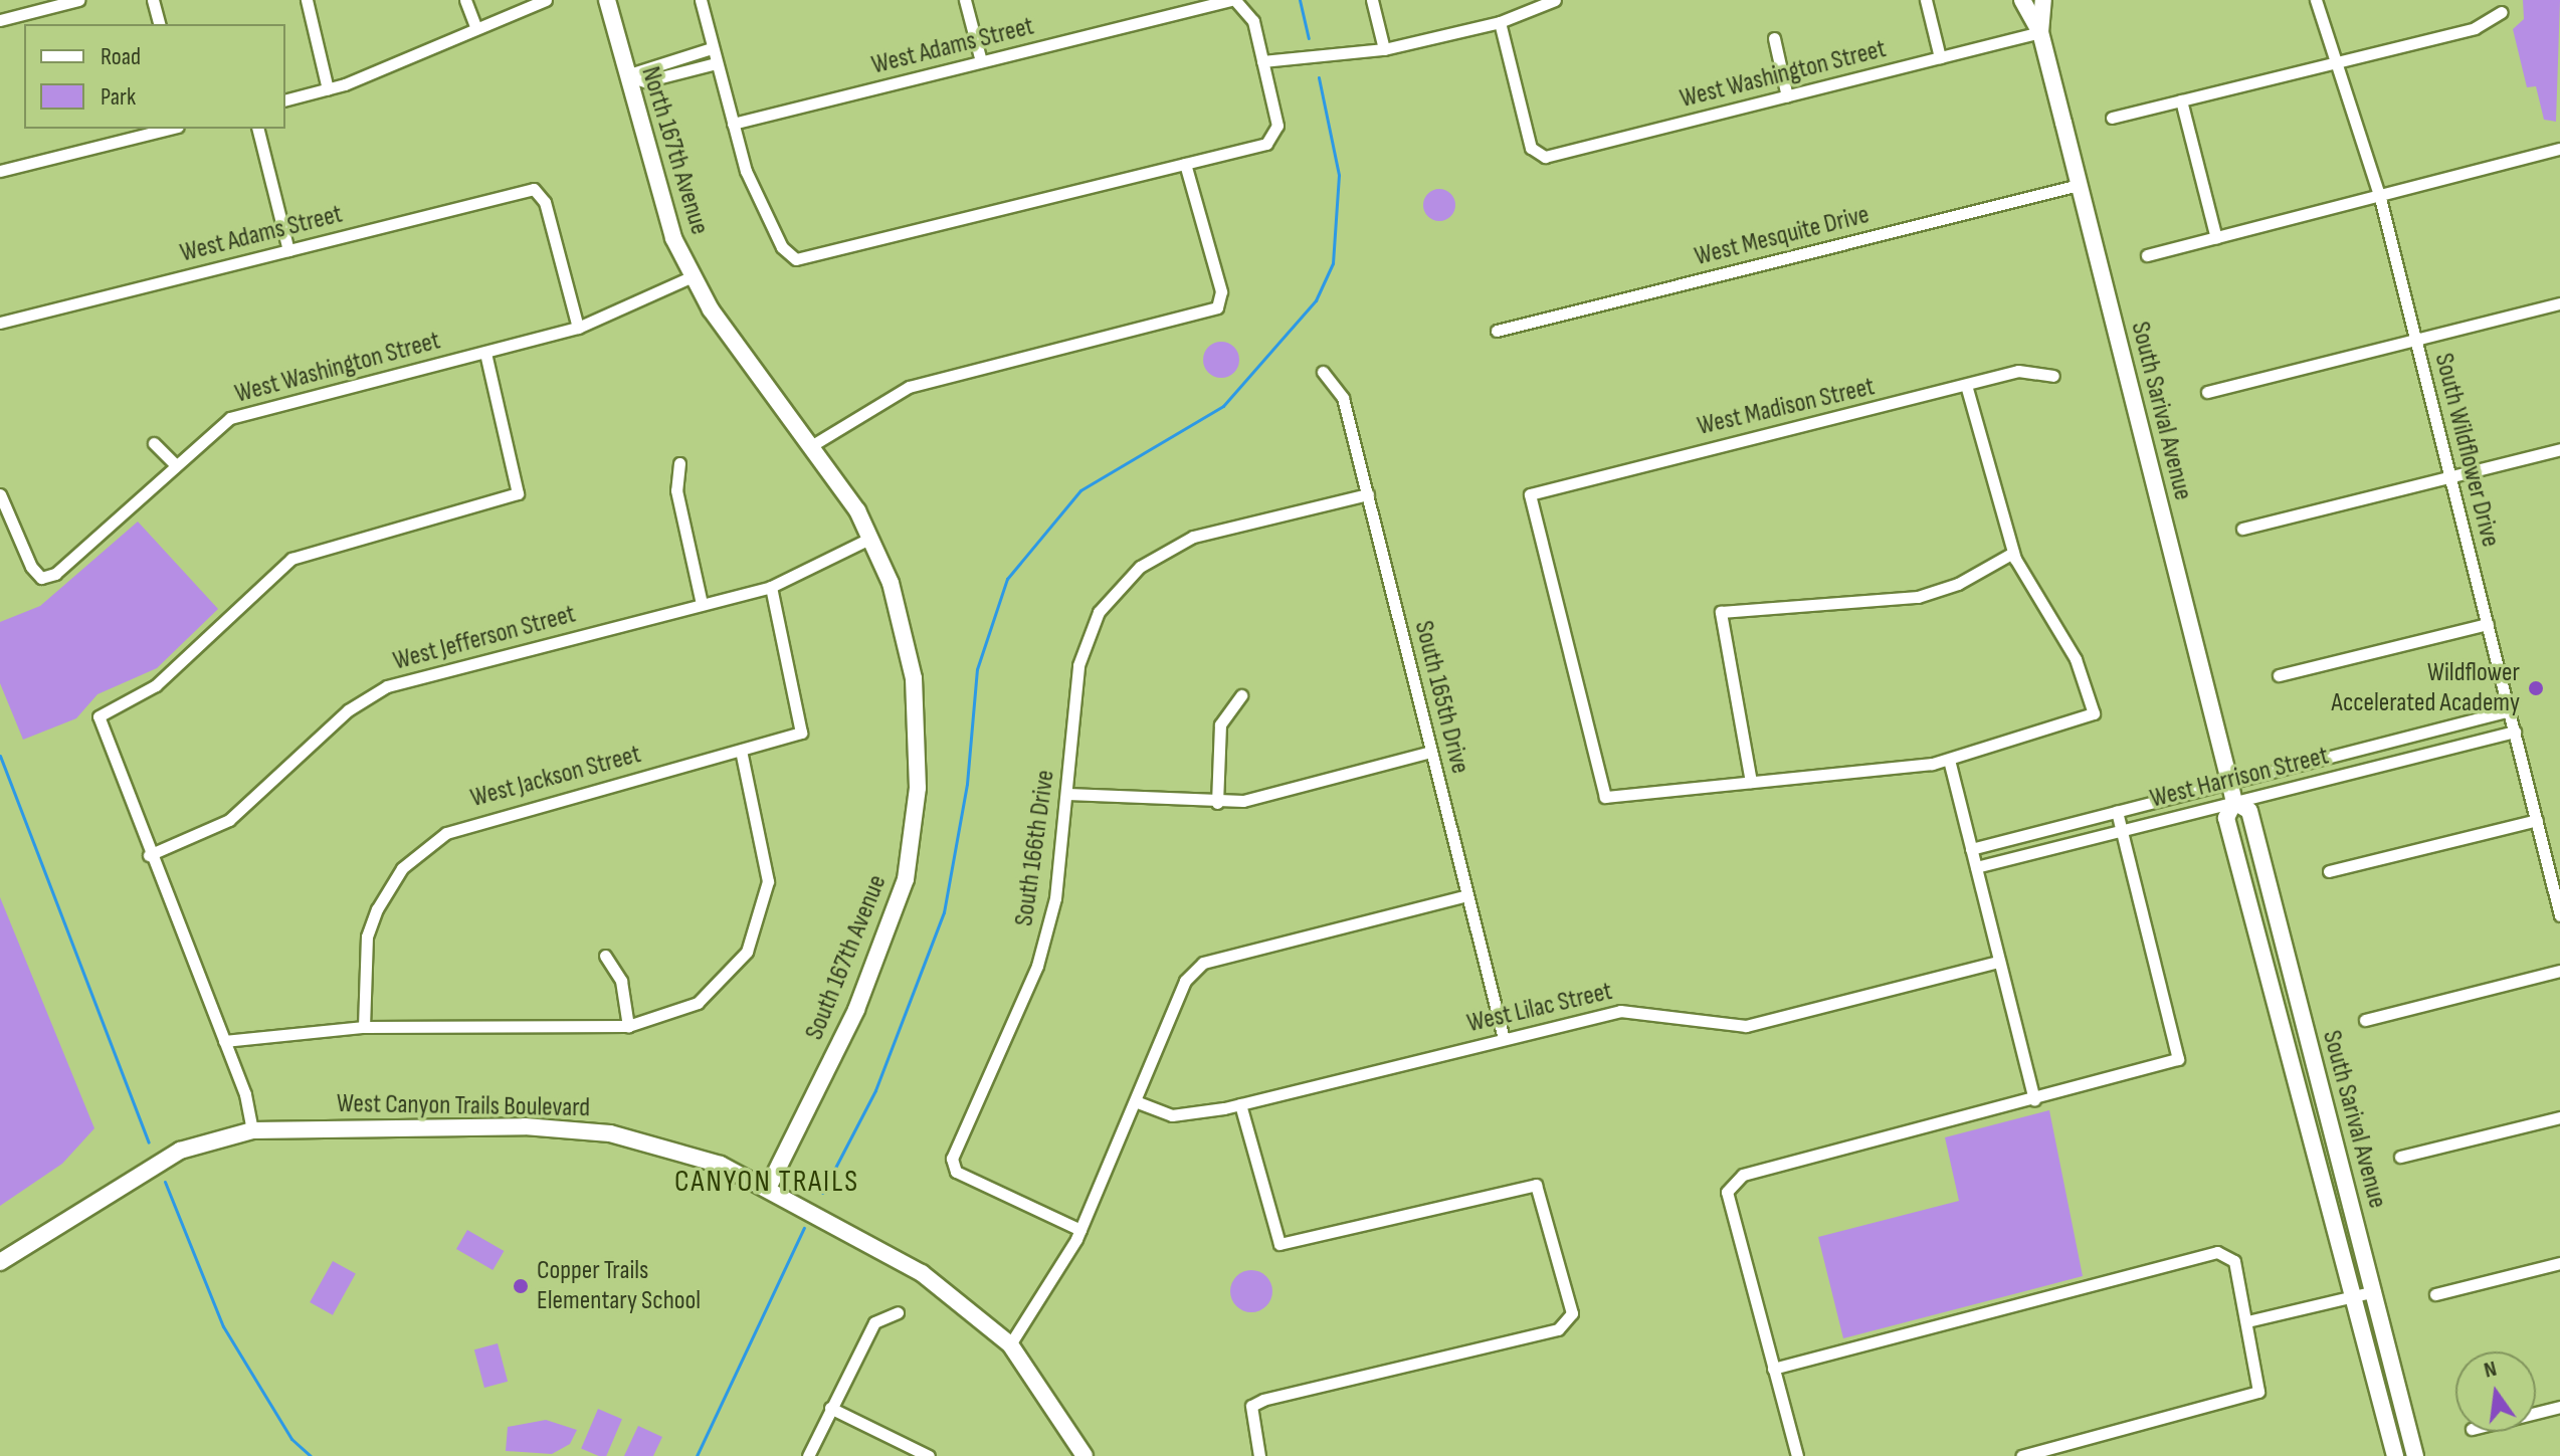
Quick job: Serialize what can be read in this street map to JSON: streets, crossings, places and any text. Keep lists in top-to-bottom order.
{
  "streets": {
    "street": [
      "West Adams Street",
      "West Washington Street",
      "North 167th Avenue",
      "West Mesquite Drive",
      "West Madison Street",
      "South Sarival Avenue",
      "South Wildflower Drive",
      "West Jefferson Street",
      "South 165th Drive",
      "West Jackson Street",
      "West Harrison Street",
      "South 166th Drive",
      "South 167th Avenue",
      "West Lilac Street",
      "West Canyon Trails Boulevard"
    ]
  },
  "crossings": [
    ["West Adams Street", "West Washington Street"],
    ["West Washington Street", "North 167th Avenue"],
    ["West Washington Street", "South Sarival Avenue"],
    ["North 167th Avenue", "South 167th Avenue"],
    ["West Mesquite Drive", "South Sarival Avenue"],
    ["South Sarival Avenue", "West Harrison Street"],
    ["South Wildflower Drive", "West Harrison Street"],
    ["West Jefferson Street", "West Jackson Street"],
    ["West Jefferson Street", "South 167th Avenue"],
    ["South 165th Drive", "South 166th Drive"],
    ["South 165th Drive", "West Lilac Street"],
    ["South 167th Avenue", "West Canyon Trails Boulevard"]
  ],
  "districts": ["CANYON TRAILS"],
  "places": ["Wildflower Accelerated Academy", "Copper Trails Elementary School"],
  "legend": ["Road", "Park"],
  "north": "top"
}
